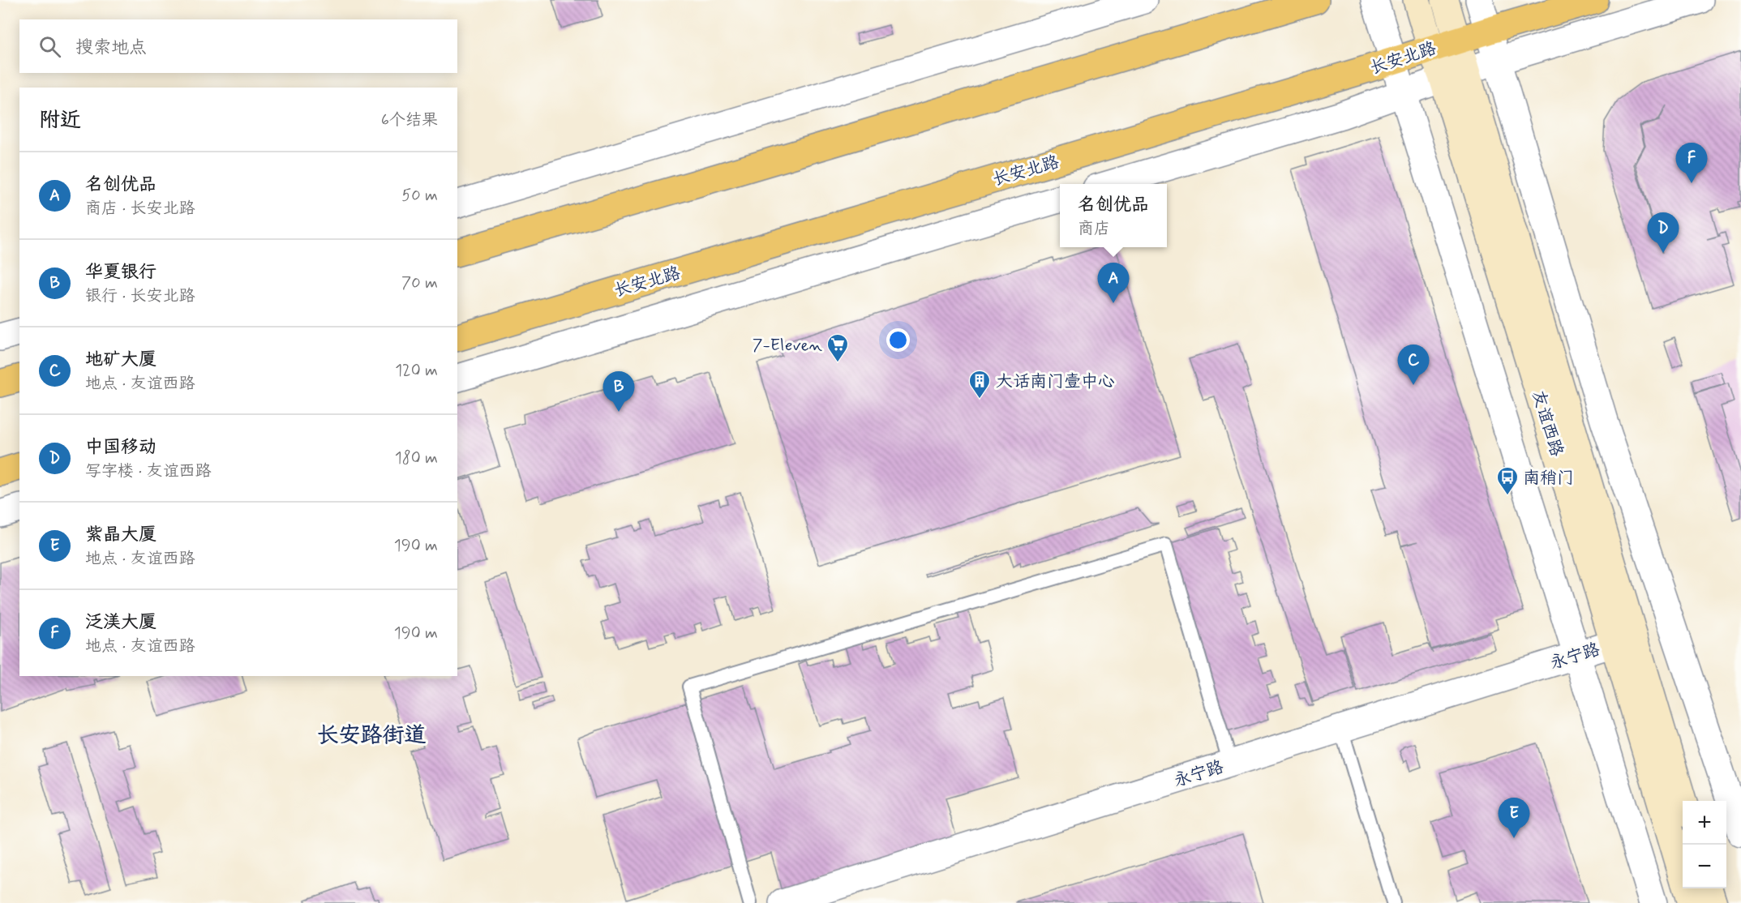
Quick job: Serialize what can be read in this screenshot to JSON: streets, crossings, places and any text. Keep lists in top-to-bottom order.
{
  "streets": {
    "main road": ["长安北路", "友谊西路"],
    "street": ["永宁路"]
  },
  "crossings": [
    ["长安北路", "友谊西路"],
    ["友谊西路", "永宁路"]
  ],
  "districts": ["长安路街道"],
  "places": {
    "supermarket": ["7-Eleven"],
    "building": ["大话南门壹中心"],
    "bus stop": ["南稍门"]
  },
  "page": {
    "search": "搜索地点",
    "heading": ["附近", "6个结果"],
    "pins": [
      "F",
      "D",
      "A",
      "C",
      "B",
      "E"
    ],
    "list": [
      {
        "mark": "A",
        "name": "名创优品",
        "note": "商店 · 长安北路",
        "value": "50 m"
      },
      {
        "mark": "B",
        "name": "华夏银行",
        "note": "银行 · 长安北路",
        "value": "70 m"
      },
      {
        "mark": "C",
        "name": "地矿大厦",
        "note": "地点 · 友谊西路",
        "value": "120 m"
      },
      {
        "mark": "D",
        "name": "中国移动",
        "note": "写字楼 · 友谊西路",
        "value": "180 m"
      },
      {
        "mark": "E",
        "name": "紫晶大厦",
        "note": "地点 · 友谊西路",
        "value": "190 m"
      },
      {
        "mark": "F",
        "name": "泛渼大厦",
        "note": "地点 · 友谊西路",
        "value": "190 m"
      }
    ],
    "popup": ["名创优品", "商店"],
    "map_buttons": ["+", "−"]
  }
}
